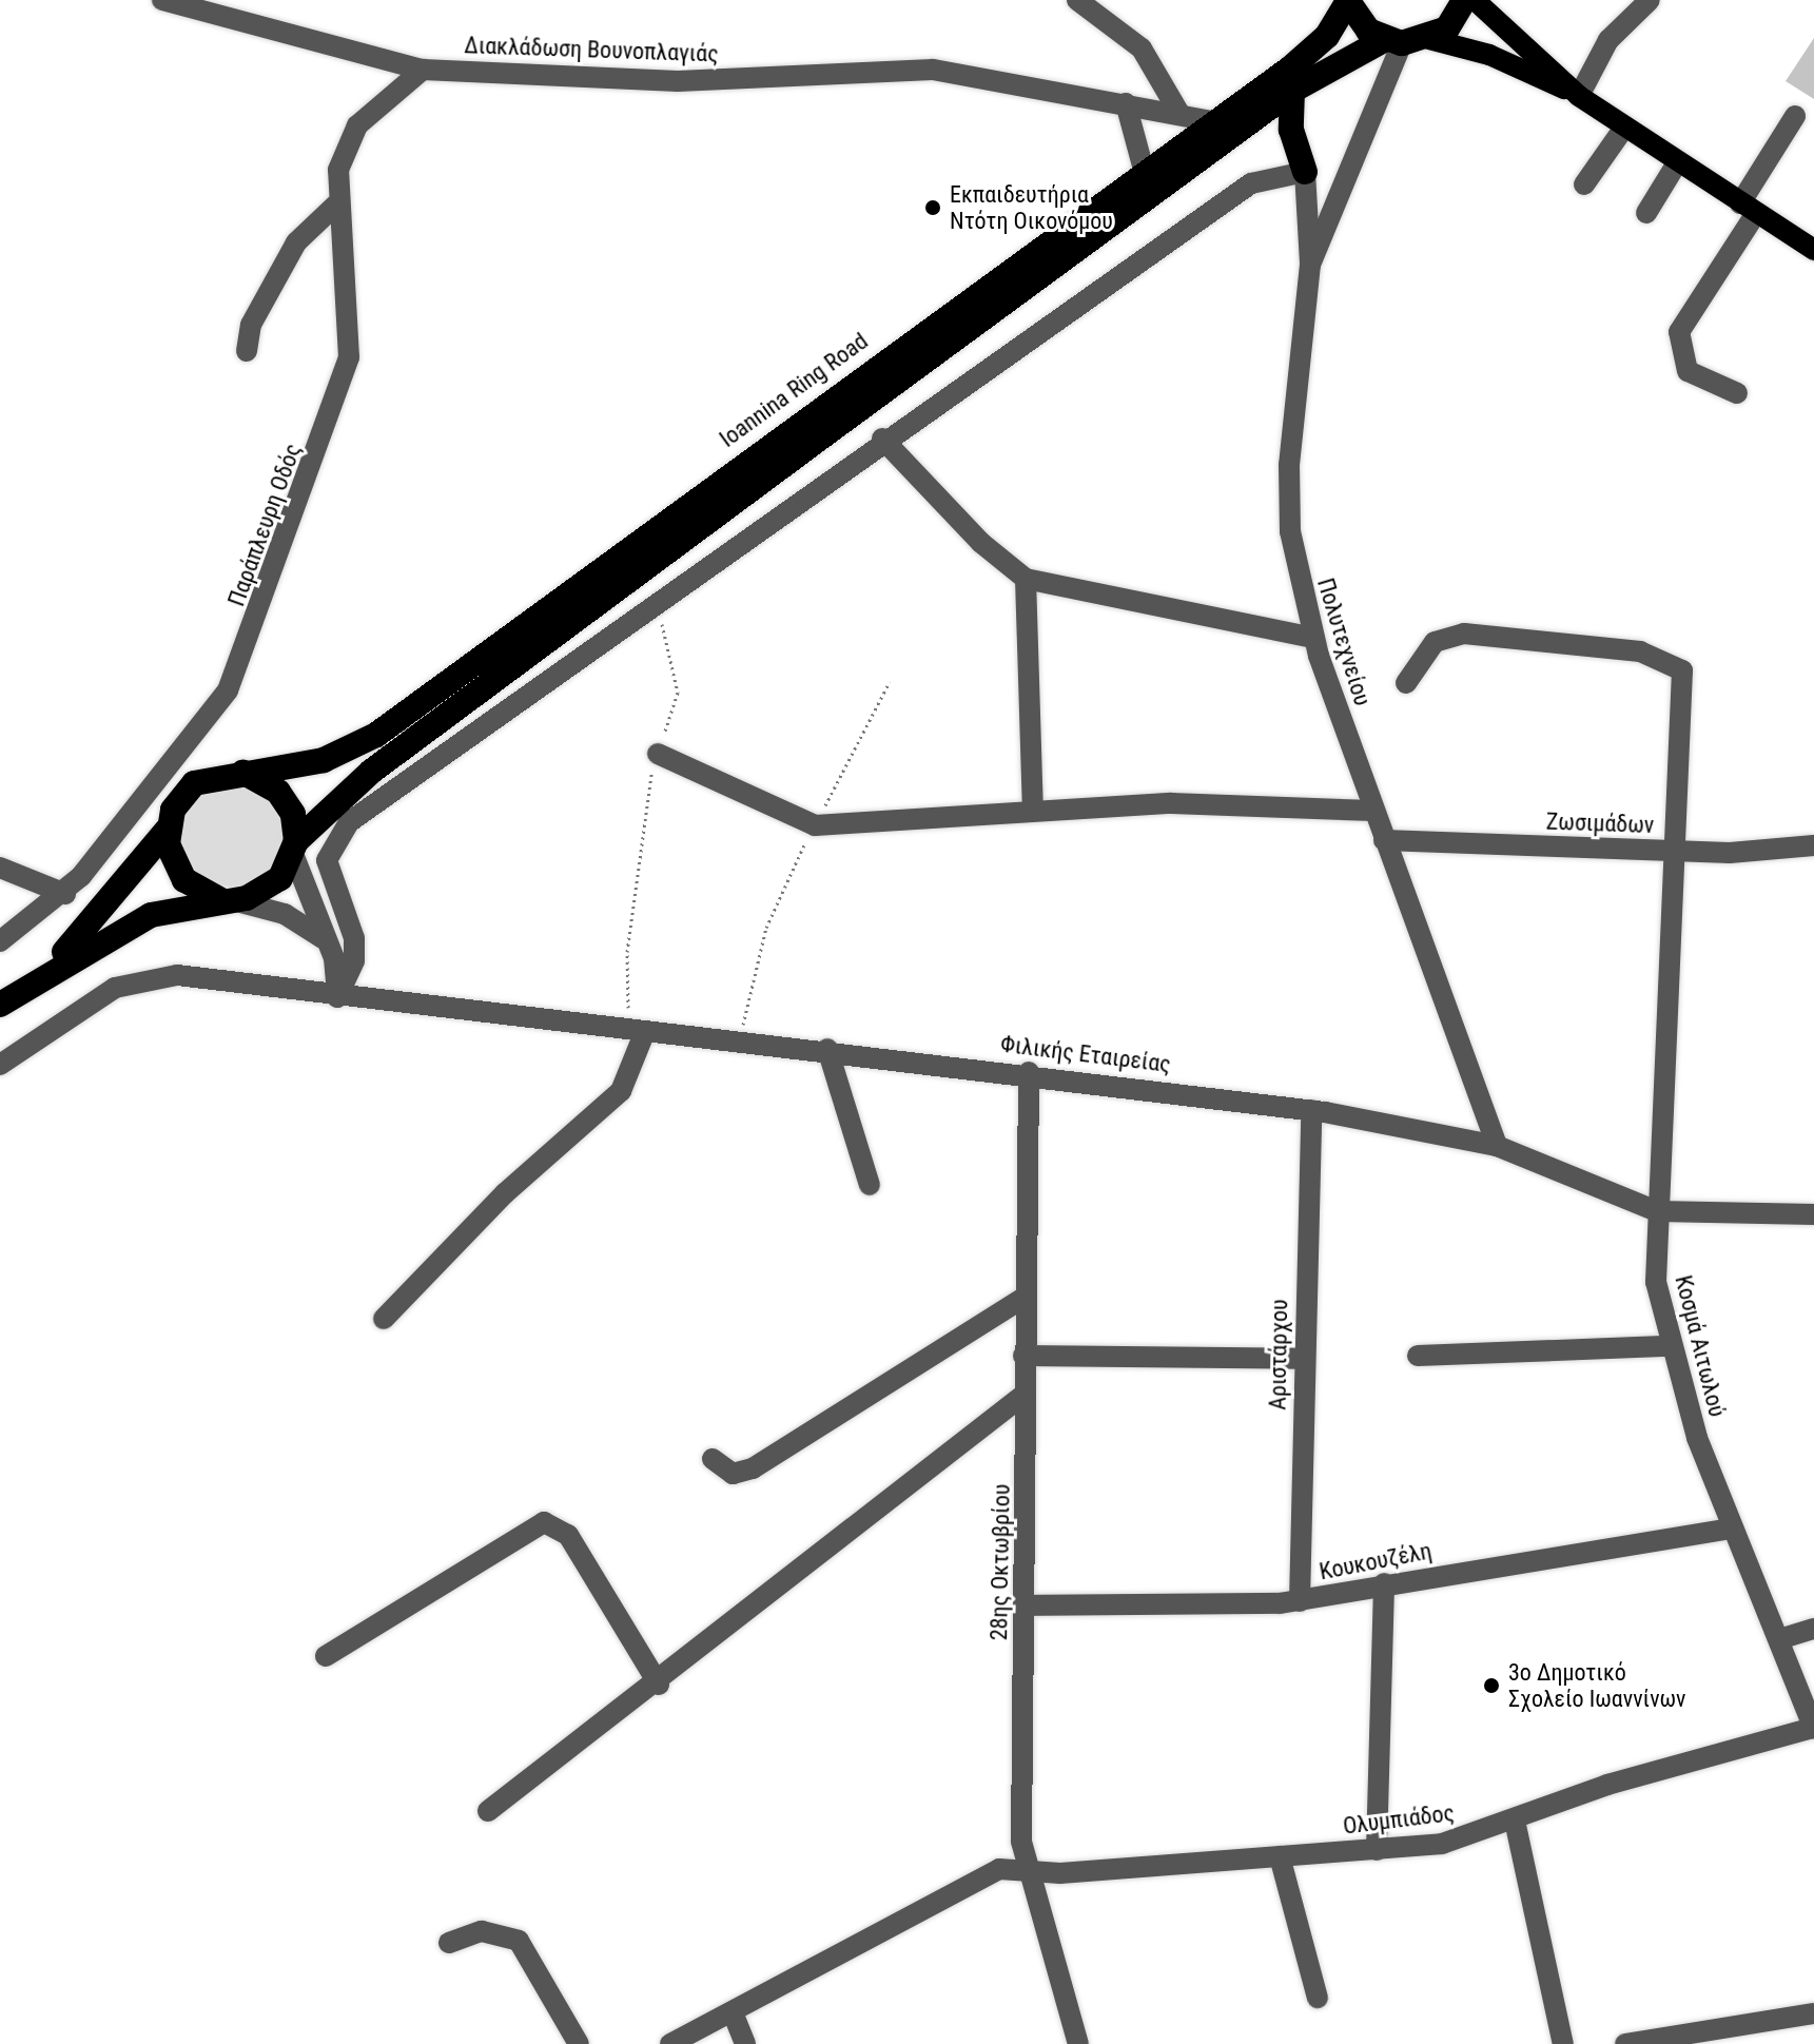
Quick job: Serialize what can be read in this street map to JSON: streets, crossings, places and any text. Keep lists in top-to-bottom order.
{
  "streets": {
    "highway": ["Ioannina Ring Road"],
    "street": [
      "Διακλάδωση Βουνοπλαγιάς",
      "Παράπλευρη Οδός",
      "Πολυτεχνείου",
      "Ζωσιμάδων",
      "Φιλικής Εταιρείας",
      "Κοσμά Αιτωλού",
      "Αριστάρχου",
      "Κουκουζέλη",
      "28ης Οκτωβρίου",
      "Ολυμπιάδος"
    ]
  },
  "crossings": [
    ["Διακλάδωση Βουνοπλαγιάς", "Ioannina Ring Road"],
    ["Διακλάδωση Βουνοπλαγιάς", "Παράπλευρη Οδός"],
    ["Ioannina Ring Road", "Πολυτεχνείου"],
    ["Πολυτεχνείου", "Ζωσιμάδων"],
    ["Πολυτεχνείου", "Φιλικής Εταιρείας"],
    ["Ζωσιμάδων", "Κοσμά Αιτωλού"],
    ["Φιλικής Εταιρείας", "Κοσμά Αιτωλού"],
    ["Φιλικής Εταιρείας", "Αριστάρχου"],
    ["Φιλικής Εταιρείας", "28ης Οκτωβρίου"],
    ["Κοσμά Αιτωλού", "Κουκουζέλη"],
    ["Κοσμά Αιτωλού", "Ολυμπιάδος"],
    ["Αριστάρχου", "Κουκουζέλη"],
    ["Κουκουζέλη", "28ης Οκτωβρίου"],
    ["28ης Οκτωβρίου", "Ολυμπιάδος"]
  ],
  "places": ["Εκπαιδευτήρια Ντότη Οικονόμου", "3ο Δημοτικό Σχολείο Ιωαννίνων"]
}
